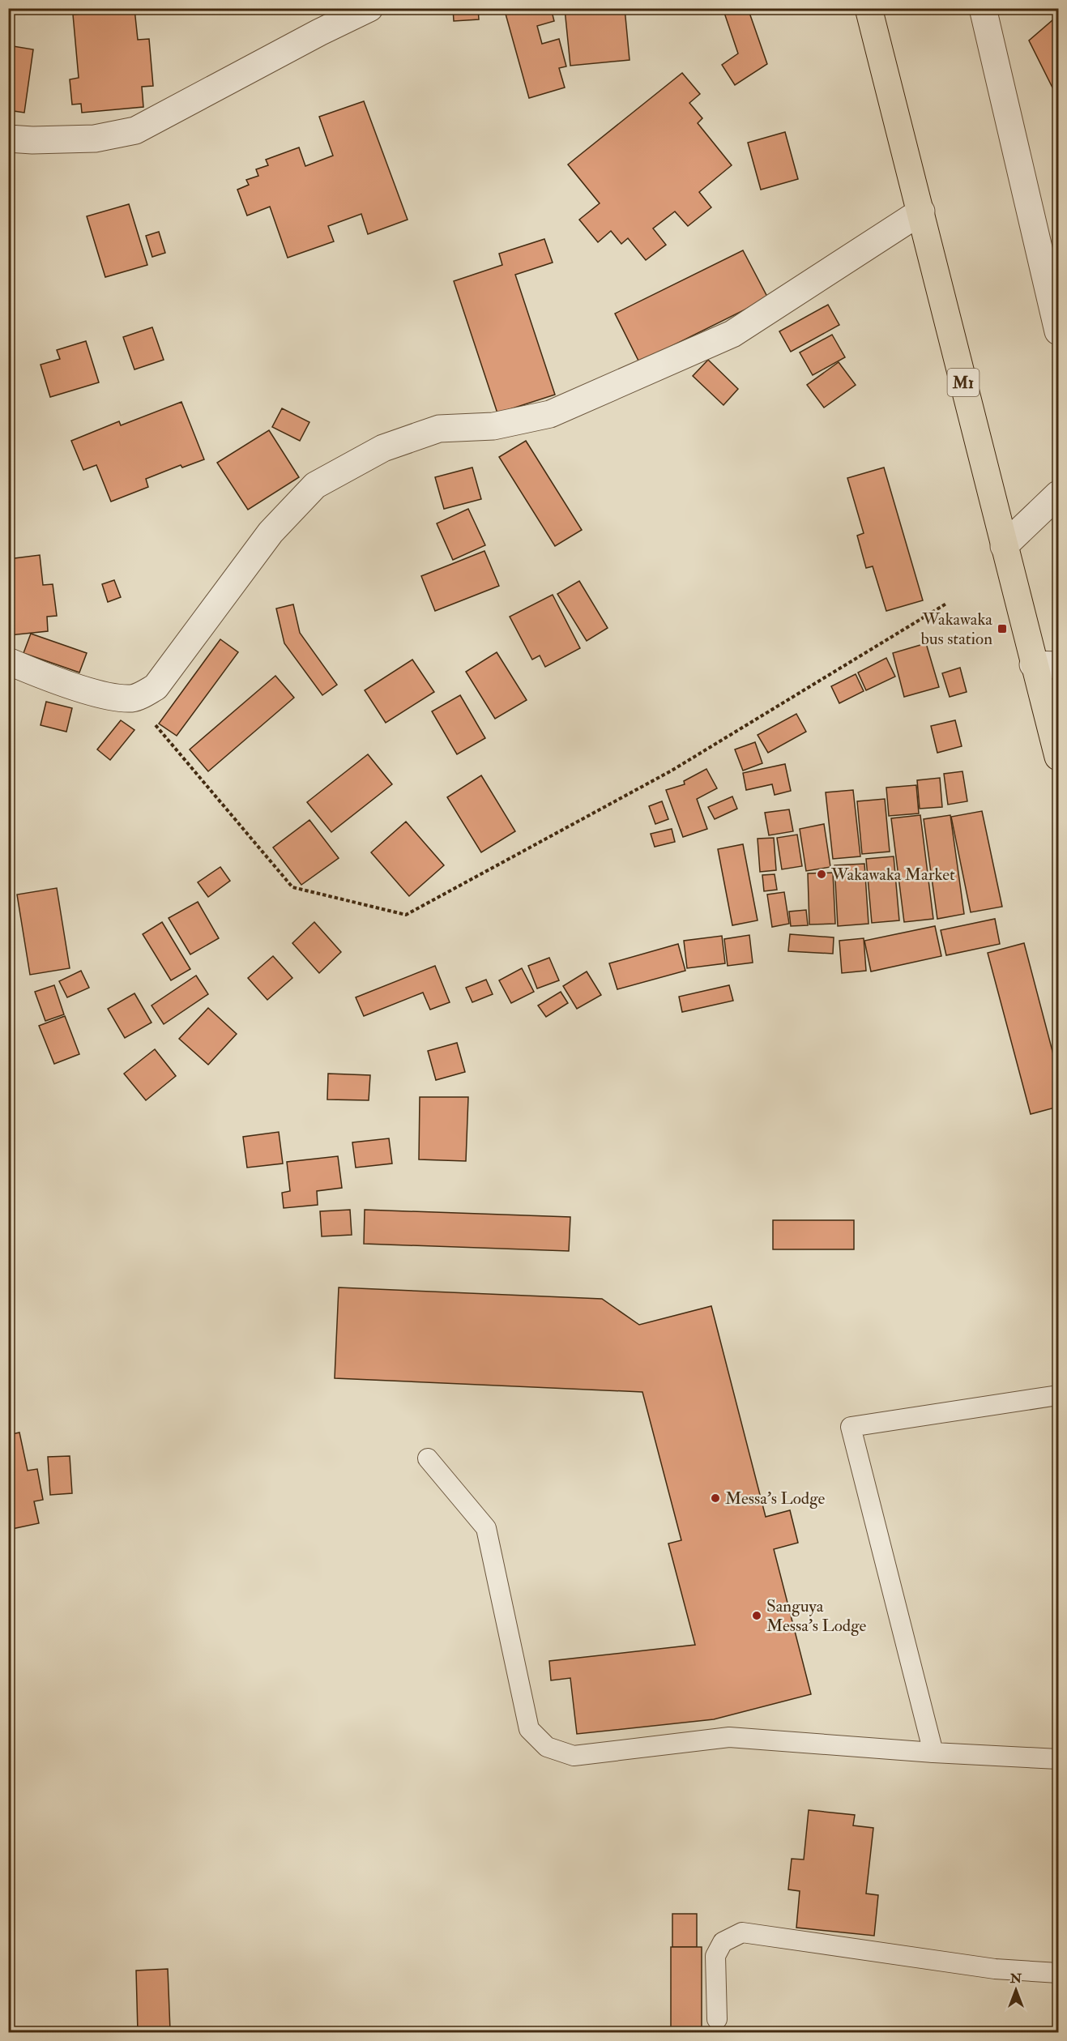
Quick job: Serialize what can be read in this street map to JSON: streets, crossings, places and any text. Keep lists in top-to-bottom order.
{
  "streets": {
    "highway": ["M1"]
  },
  "places": {
    "transit": ["Wakawaka bus station"],
    "other": ["Wakawaka Market", "Messa's Lodge", "Sanguya Messa's Lodge"]
  },
  "north": "top"
}
